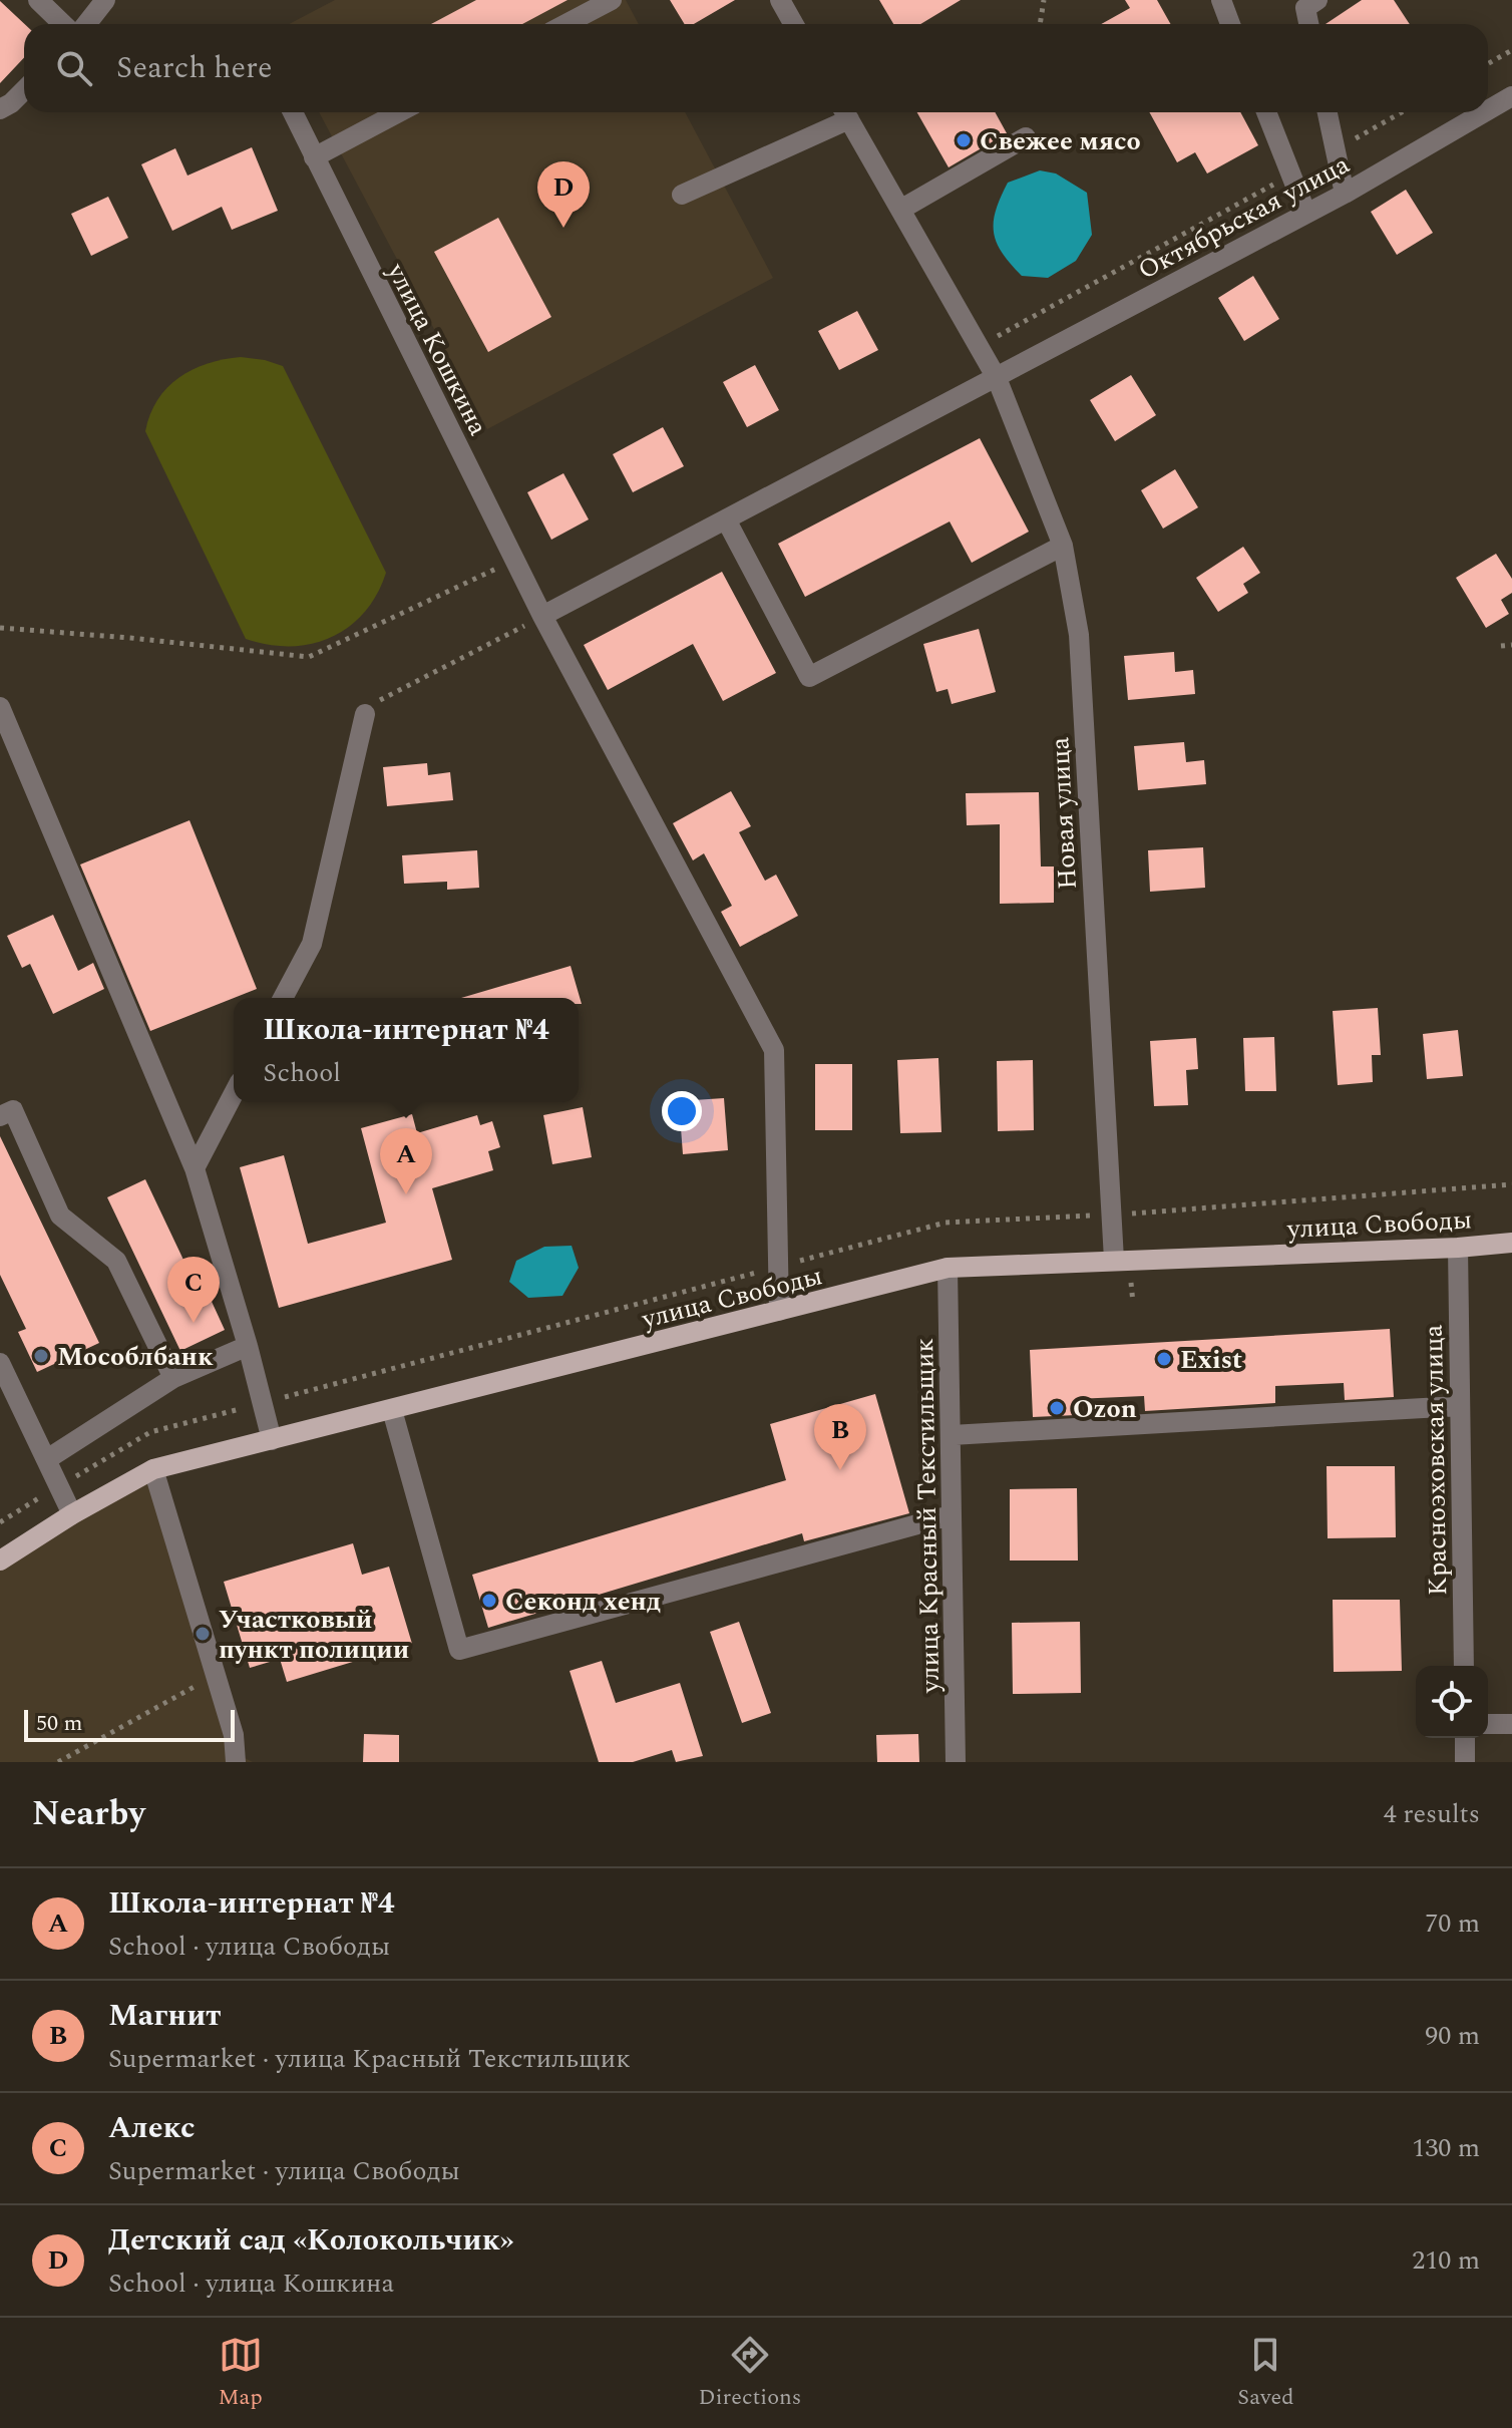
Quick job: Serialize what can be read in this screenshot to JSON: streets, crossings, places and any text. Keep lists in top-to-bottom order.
{
  "streets": {
    "main road": ["улица Свободы"],
    "street": [
      "Октябрьская улица",
      "улица Кошкина",
      "Новая улица",
      "Красноэховская улица",
      "улица Красный Текстильщик"
    ]
  },
  "crossings": [
    ["Октябрьская улица", "Новая улица"],
    ["улица Кошкина", "улица Свободы"],
    ["Новая улица", "улица Свободы"],
    ["улица Свободы", "Красноэховская улица"],
    ["улица Свободы", "улица Красный Текстильщик"]
  ],
  "places": [
    "Свежее мясо",
    "Мособлбанк",
    "Exist",
    "Ozon",
    "Секонд хенд",
    "Участковый пункт полиции"
  ],
  "scale_bar": "50 m",
  "page": {
    "search": "Search here",
    "pins": [
      "D",
      "A",
      "C",
      "B"
    ],
    "popup": ["Школа-интернат №4", "School"],
    "scale": "50 m",
    "heading": ["Nearby", "4 results"],
    "list": [
      {
        "mark": "A",
        "name": "Школа-интернат №4",
        "note": "School · улица Свободы",
        "value": "70 m"
      },
      {
        "mark": "B",
        "name": "Магнит",
        "note": "Supermarket · улица Красный Текстильщик",
        "value": "90 m"
      },
      {
        "mark": "C",
        "name": "Алекс",
        "note": "Supermarket · улица Свободы",
        "value": "130 m"
      },
      {
        "mark": "D",
        "name": "Детский сад «Колокольчик»",
        "note": "School · улица Кошкина",
        "value": "210 m"
      }
    ],
    "nav": ["Map", "Directions", "Saved"]
  }
}
